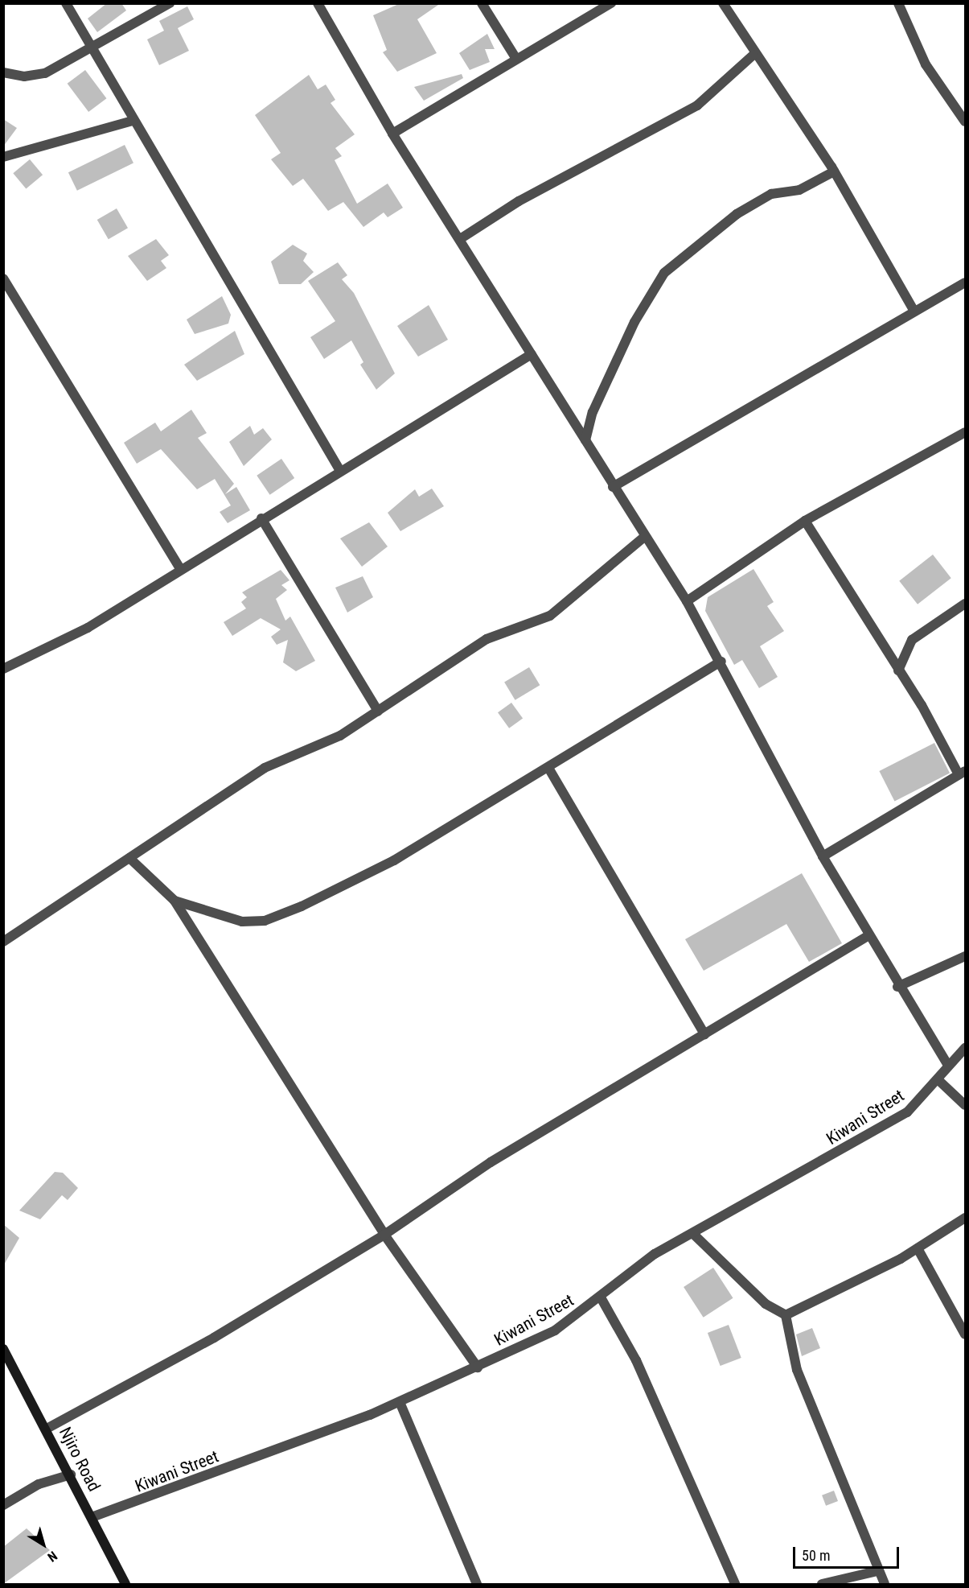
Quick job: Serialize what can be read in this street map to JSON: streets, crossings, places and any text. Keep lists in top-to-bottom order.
{
  "streets": {
    "street": ["Kiwani Street", "Njiro Road"]
  },
  "crossings": [
    ["Kiwani Street", "Njiro Road"]
  ],
  "scale_bar": "50 m",
  "north": "bottom right"
}
